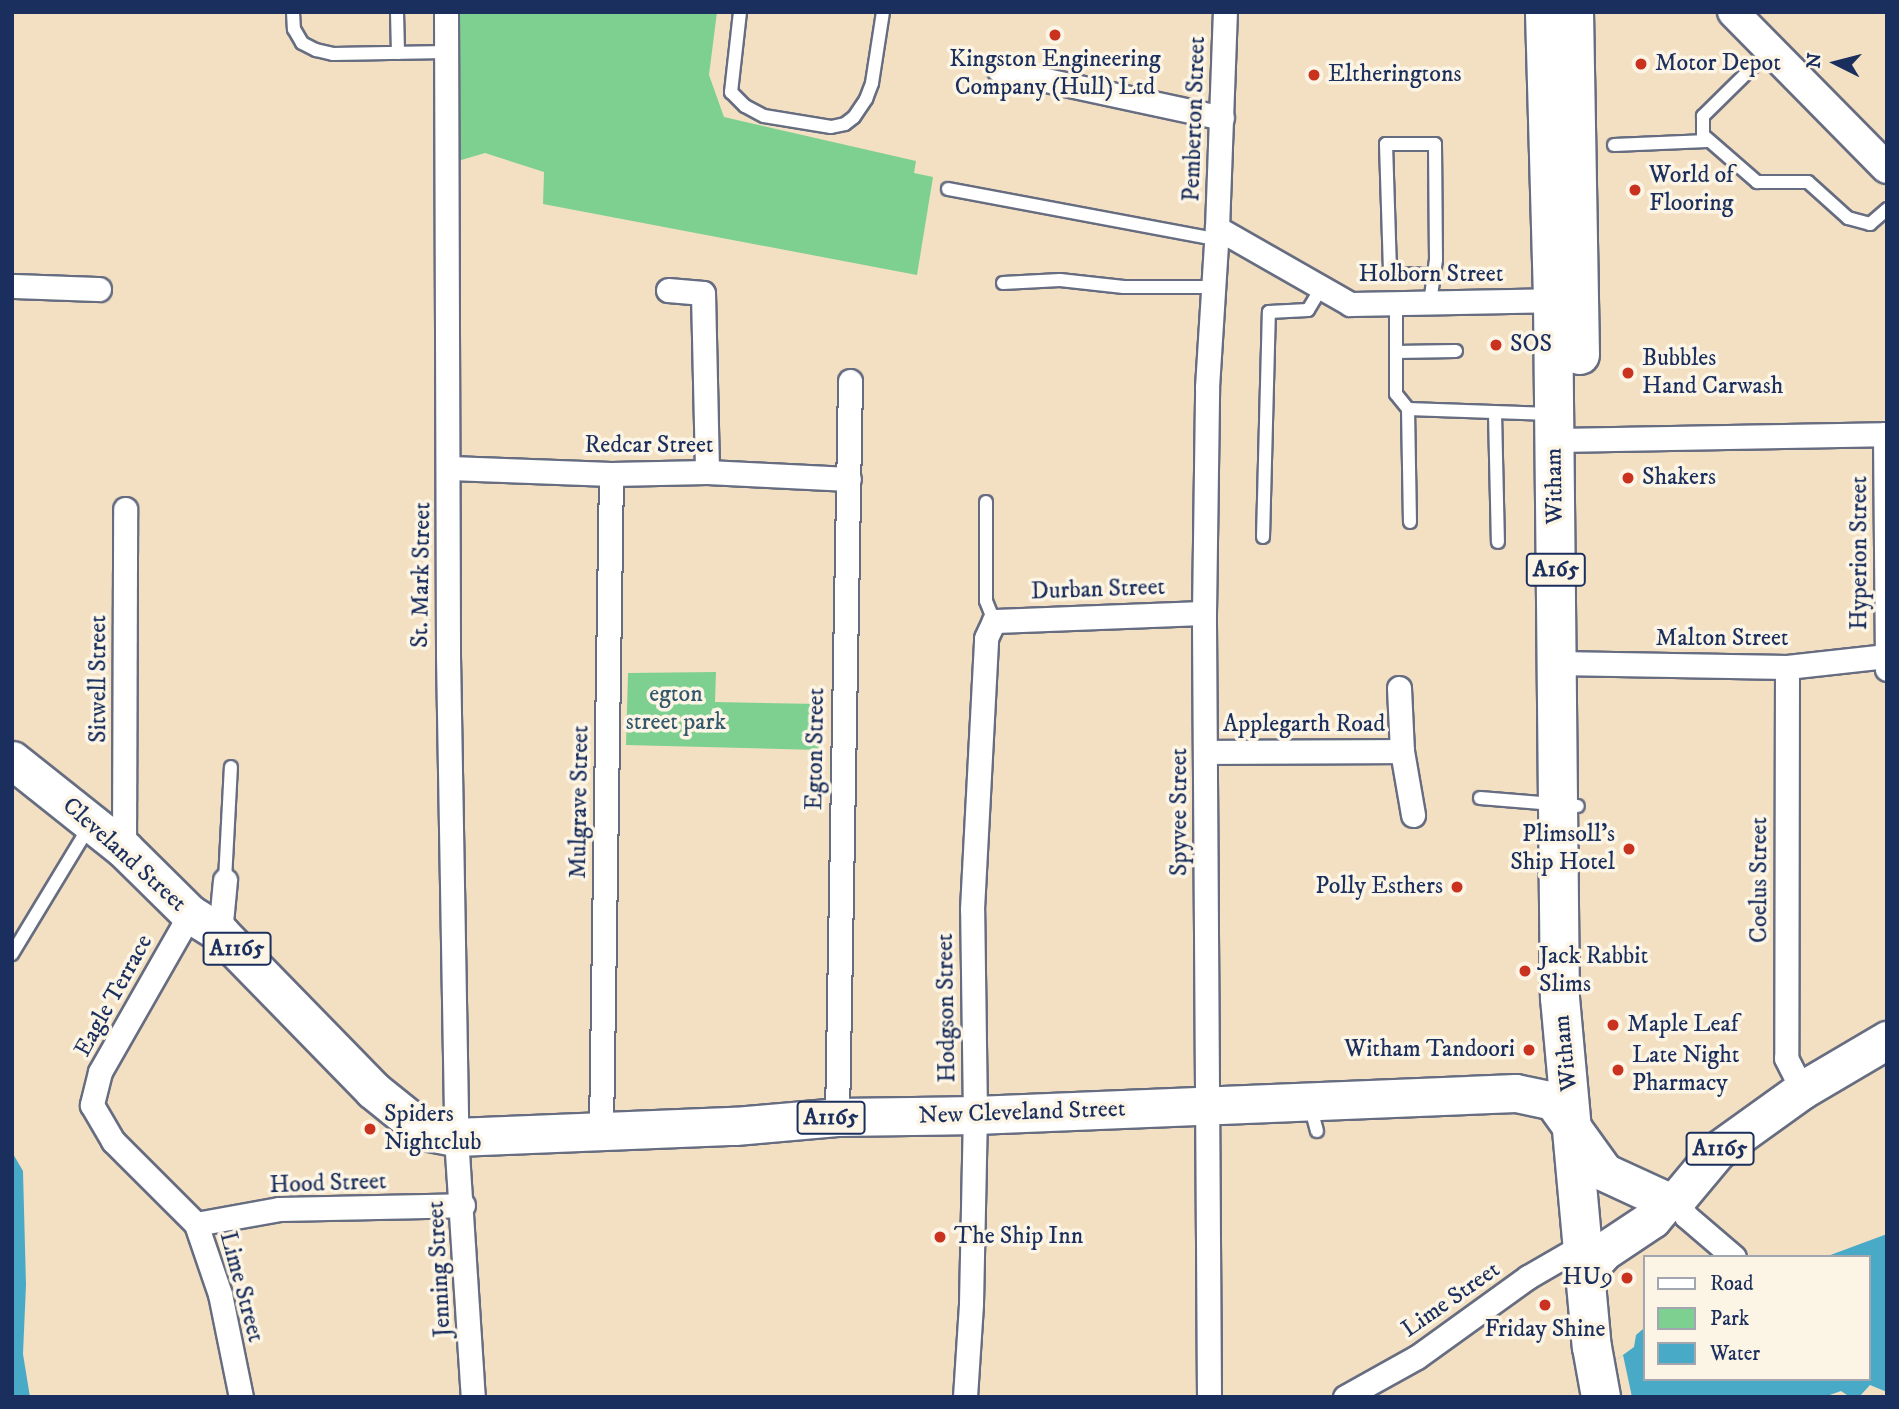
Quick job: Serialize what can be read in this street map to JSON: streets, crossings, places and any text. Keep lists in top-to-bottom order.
{
  "streets": {
    "highway": ["Witham", "A165"],
    "main road": ["Cleveland Street", "A1165", "New Cleveland Street"],
    "street": [
      "Pemberton Street",
      "Holborn Street",
      "Redcar Street",
      "Hyperion Street",
      "St. Mark Street",
      "Durban Street",
      "Malton Street",
      "Sitwell Street",
      "Applegarth Road",
      "Egton Street",
      "Mulgrave Street",
      "Spyvee Street",
      "Coelus Street",
      "Eagle Terrace",
      "Hodgson Street",
      "Hood Street",
      "Jenning Street",
      "Lime Street"
    ]
  },
  "crossings": [
    ["Pemberton Street", "Holborn Street"],
    ["Pemberton Street", "Spyvee Street"],
    ["Holborn Street", "Witham"],
    ["Holborn Street", "Spyvee Street"],
    ["Redcar Street", "St. Mark Street"],
    ["Redcar Street", "Egton Street"],
    ["Redcar Street", "Mulgrave Street"],
    ["Witham", "Malton Street"],
    ["Witham", "A1165"],
    ["Witham", "New Cleveland Street"],
    ["Witham", "Lime Street"],
    ["Hyperion Street", "Malton Street"],
    ["St. Mark Street", "Cleveland Street"],
    ["St. Mark Street", "New Cleveland Street"],
    ["St. Mark Street", "Jenning Street"],
    ["Durban Street", "Spyvee Street"],
    ["Durban Street", "Hodgson Street"],
    ["Malton Street", "Coelus Street"],
    ["Sitwell Street", "Cleveland Street"],
    ["Applegarth Road", "Spyvee Street"],
    ["Egton Street", "New Cleveland Street"],
    ["Mulgrave Street", "New Cleveland Street"],
    ["Spyvee Street", "New Cleveland Street"],
    ["Cleveland Street", "Eagle Terrace"],
    ["Cleveland Street", "New Cleveland Street"],
    ["Cleveland Street", "Jenning Street"],
    ["Coelus Street", "A1165"],
    ["A1165", "New Cleveland Street"],
    ["A1165", "Lime Street"],
    ["Eagle Terrace", "Lime Street"],
    ["Hodgson Street", "New Cleveland Street"],
    ["New Cleveland Street", "Jenning Street"],
    ["Hood Street", "Jenning Street"],
    ["Hood Street", "Lime Street"]
  ],
  "parks": ["egton street park"],
  "places": [
    "Kingston Engineering Company (Hull) Ltd",
    "Motor Depot",
    "Eltheringtons",
    "World of Flooring",
    "SOS",
    "Bubbles Hand Carwash",
    "Shakers",
    "Plimsoll's Ship Hotel",
    "Polly Esthers",
    "Jack Rabbit Slims",
    "Maple Leaf",
    "Witham Tandoori",
    "Late Night Pharmacy",
    "Spiders Nightclub",
    "The Ship Inn",
    "HU9",
    "Friday Shine"
  ],
  "legend": ["Road", "Park", "Water"],
  "north": "left"
}
